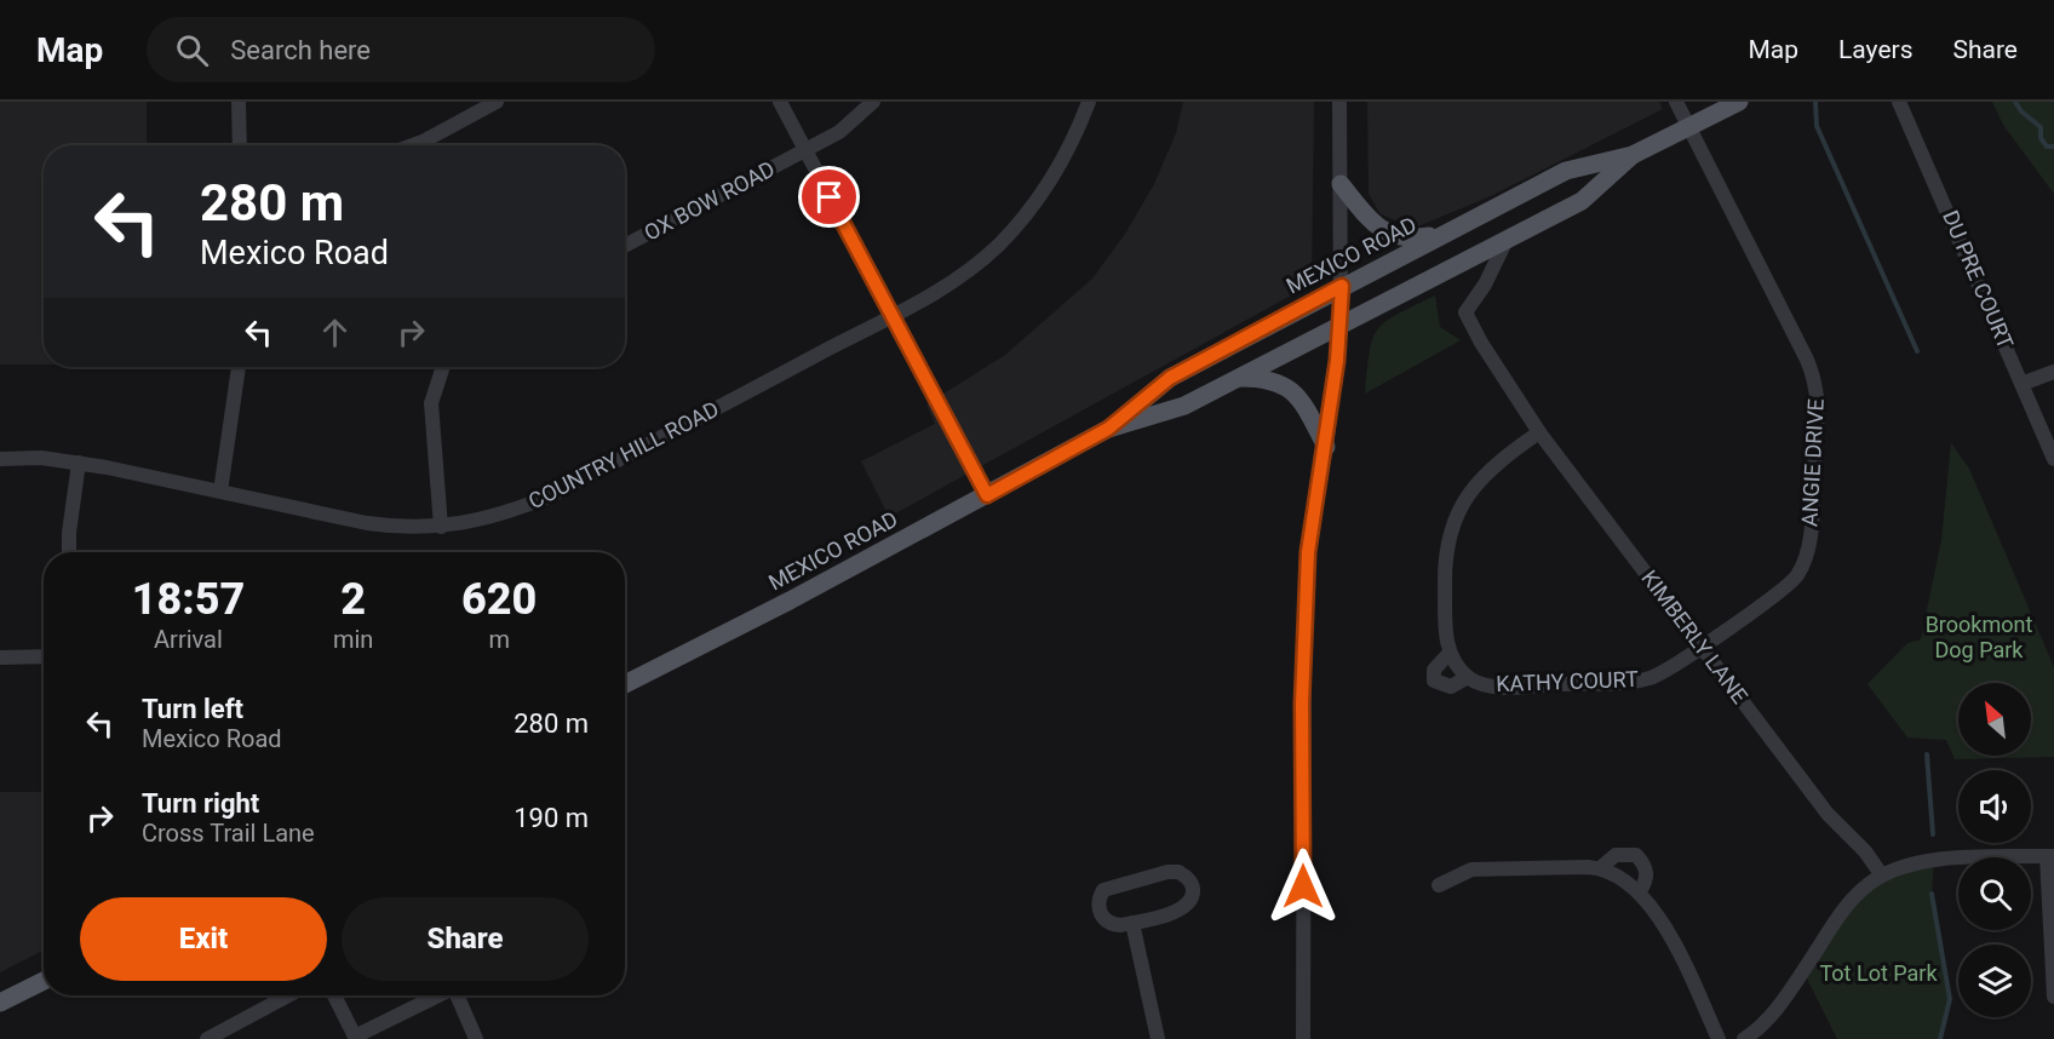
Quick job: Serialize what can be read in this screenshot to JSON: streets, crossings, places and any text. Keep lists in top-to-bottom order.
{
  "streets": {
    "main road": ["MEXICO ROAD"],
    "street": [
      "OX BOW ROAD",
      "DU PRE COURT",
      "COUNTRY HILL ROAD",
      "ANGIE DRIVE",
      "KIMBERLY LANE",
      "KATHY COURT"
    ]
  },
  "crossings": [
    ["MEXICO ROAD", "ANGIE DRIVE"],
    ["MEXICO ROAD", "KIMBERLY LANE"],
    ["ANGIE DRIVE", "KIMBERLY LANE"],
    ["ANGIE DRIVE", "KATHY COURT"],
    ["KIMBERLY LANE", "KATHY COURT"]
  ],
  "parks": ["Brookmont Dog Park", "Tot Lot Park"],
  "north": "top left",
  "page": {
    "header": "Map",
    "search": "Search here",
    "nav": ["Map", "Layers", "Share"],
    "turn": ["280 m", "Mexico Road"],
    "eta": [
      "18:57",
      "Arrival",
      "2",
      "min",
      "620",
      "m"
    ],
    "list": [
      {
        "name": "Turn left",
        "note": "Mexico Road",
        "value": "280 m"
      },
      {
        "name": "Turn right",
        "note": "Cross Trail Lane",
        "value": "190 m"
      }
    ],
    "buttons": ["Exit", "Share"]
  }
}
